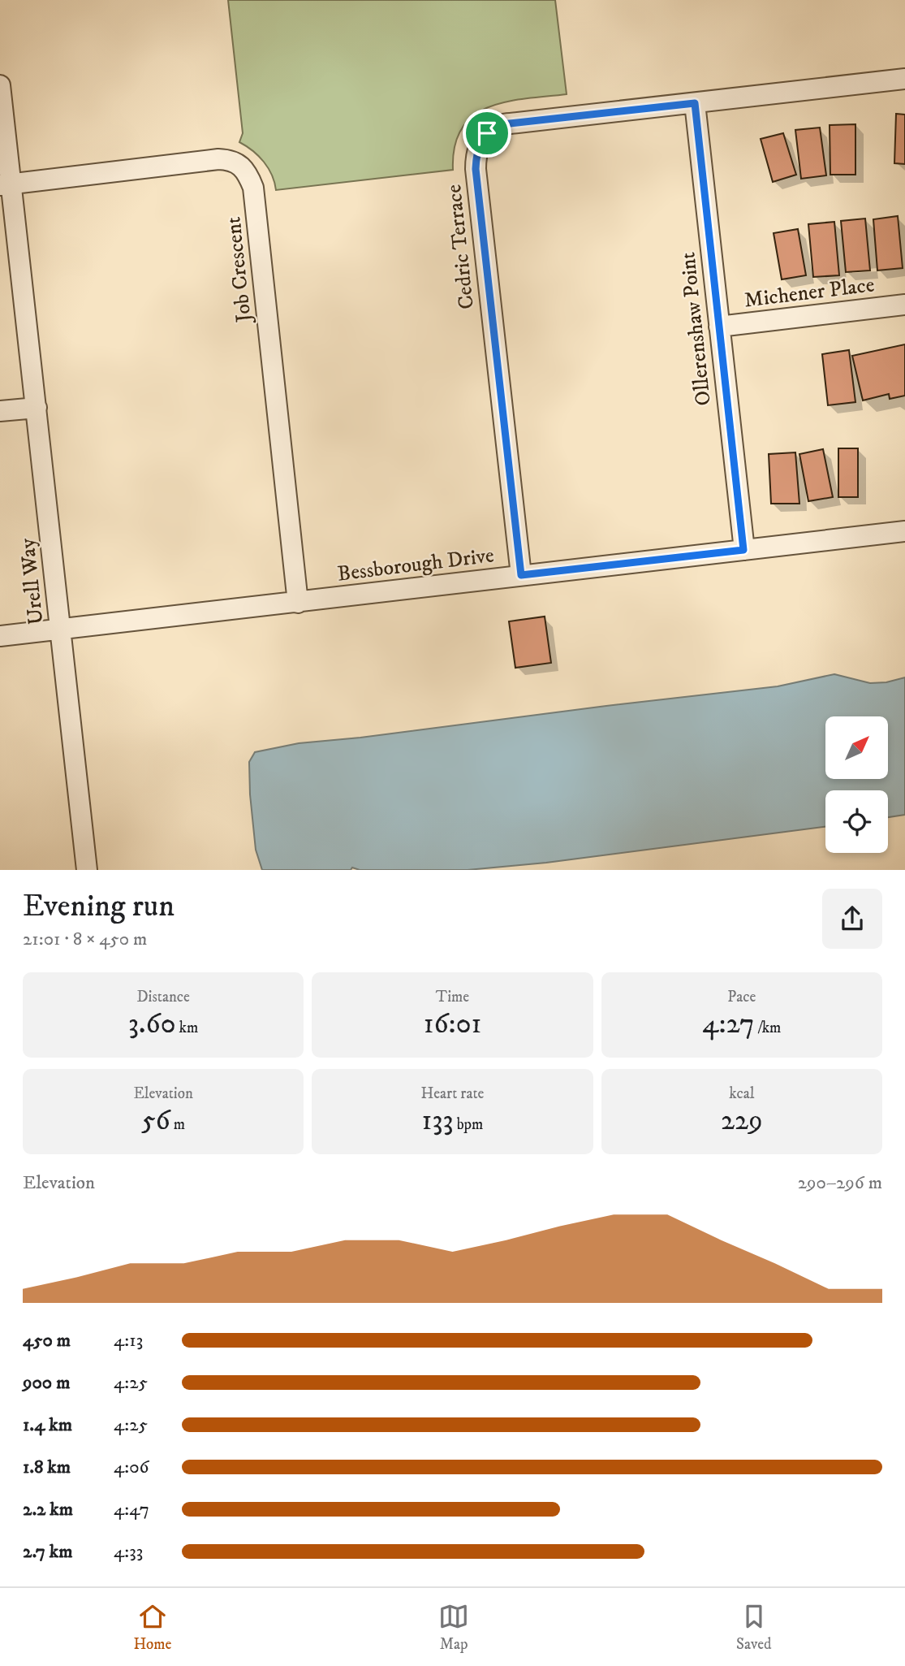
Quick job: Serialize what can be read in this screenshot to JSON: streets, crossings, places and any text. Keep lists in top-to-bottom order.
{
  "streets": {
    "street": [
      "Cedric Terrace",
      "Job Crescent",
      "Michener Place",
      "Ollerenshaw Point",
      "Bessborough Drive",
      "Urell Way"
    ]
  },
  "crossings": [
    ["Cedric Terrace", "Ollerenshaw Point"],
    ["Cedric Terrace", "Bessborough Drive"],
    ["Job Crescent", "Bessborough Drive"],
    ["Job Crescent", "Urell Way"],
    ["Michener Place", "Ollerenshaw Point"],
    ["Ollerenshaw Point", "Bessborough Drive"],
    ["Bessborough Drive", "Urell Way"]
  ],
  "north": "top right",
  "page": {
    "heading": ["Evening run", "21:01 · 8 × 450 m"],
    "stats": [
      ["Distance", "3.60 km"],
      ["Time", "16:01"],
      ["Pace", "4:27 /km"],
      ["Elevation", "56 m"],
      ["Heart rate", "133 bpm"],
      ["kcal", "229"]
    ],
    "chart": ["Elevation", "290–296 m"],
    "list": [
      {
        "name": "450 m",
        "note": "4:13"
      },
      {
        "name": "900 m",
        "note": "4:25"
      },
      {
        "name": "1.4 km",
        "note": "4:25"
      },
      {
        "name": "1.8 km",
        "note": "4:06"
      },
      {
        "name": "2.2 km",
        "note": "4:47"
      },
      {
        "name": "2.7 km",
        "note": "4:33"
      }
    ],
    "tabs": ["Home", "Map", "Saved"]
  }
}
